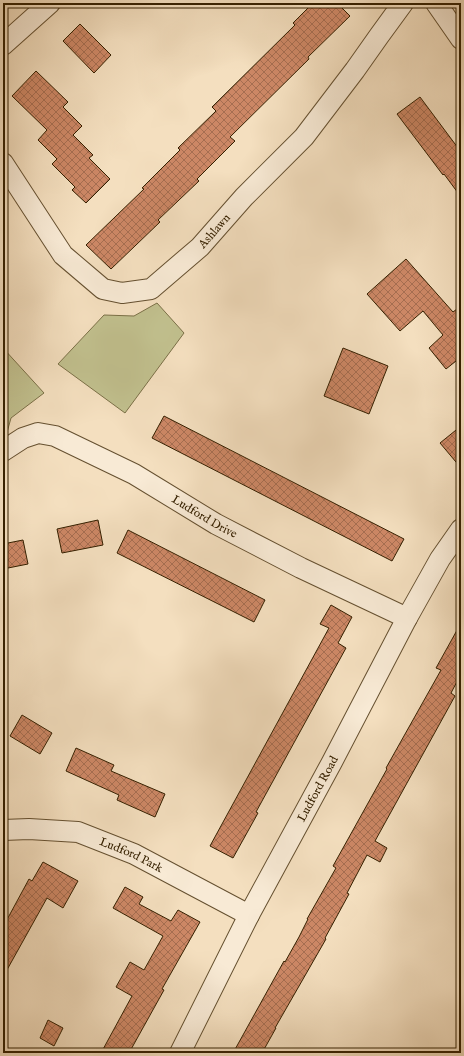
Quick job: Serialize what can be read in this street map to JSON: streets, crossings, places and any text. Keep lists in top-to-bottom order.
{
  "streets": {
    "street": [
      "Ashlawn",
      "Ludford Drive",
      "Ludford Road",
      "Ludford Park"
    ]
  },
  "crossings": [
    ["Ludford Drive", "Ludford Road"],
    ["Ludford Road", "Ludford Park"]
  ]
}
